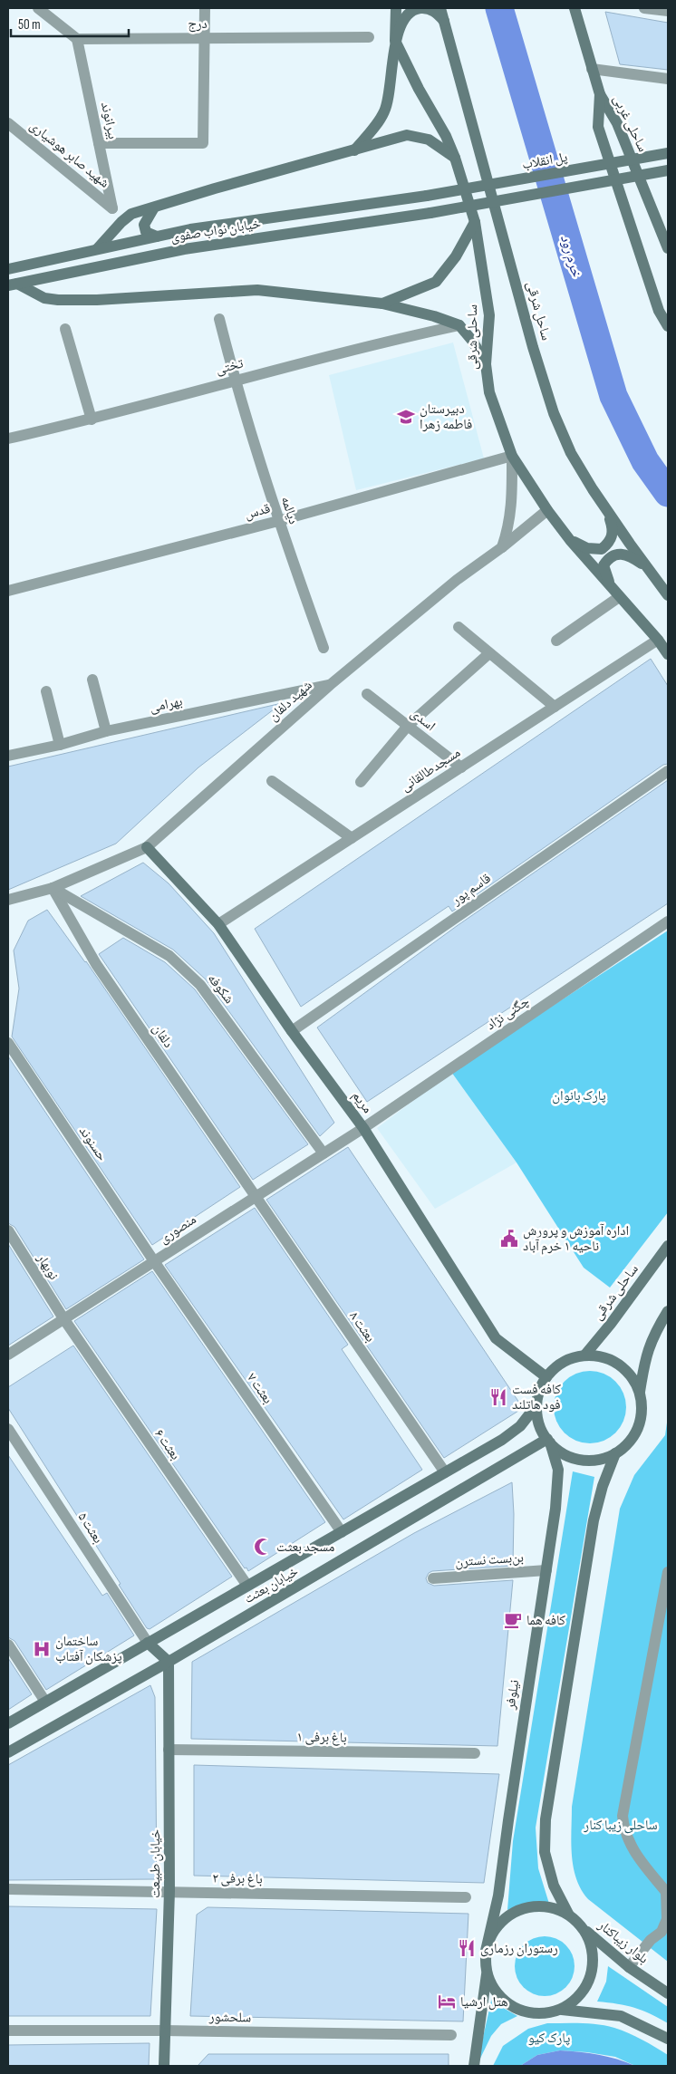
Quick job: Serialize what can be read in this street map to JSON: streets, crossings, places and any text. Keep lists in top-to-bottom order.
{
  "streets": {
    "main road": [
      "ساحلی غربی",
      "پل انقلاب",
      "خیابان نواب صفوی",
      "ساحل شرقی",
      "ساحلی شرقی",
      "مریم",
      "خیابان بعثت",
      "نیلوفر",
      "خیابان طبیعت",
      "بلوار زیباکنار"
    ],
    "street": [
      "درج",
      "بیرانوند",
      "شهید صابر هوشیاری",
      "تختی",
      "دیالمه",
      "قدس",
      "شهید دلفان",
      "بهرامی",
      "اسدی",
      "مسجدطالقانی",
      "قاسم پور",
      "شکوفه",
      "چگنی نژاد",
      "دلفان",
      "حسنوند",
      "منصوری",
      "نوبهار",
      "بعثت ۸",
      "بعثت ۷",
      "بعثت ۶",
      "بعثت ۵",
      "بن‌بست نسترن",
      "باغ برفی ۱",
      "باغ برفی ۲",
      "سلحشور"
    ]
  },
  "crossings": [
    ["درج", "بیرانوند"],
    ["بیرانوند", "شهید صابر هوشیاری"],
    ["پل انقلاب", "خیابان نواب صفوی"],
    ["ساحلی شرقی", "قدس"],
    ["ساحلی شرقی", "شهید دلفان"],
    ["ساحلی شرقی", "مسجدطالقانی"],
    ["ساحلی شرقی", "مریم"],
    ["ساحلی شرقی", "خیابان بعثت"],
    ["ساحلی شرقی", "نیلوفر"],
    ["تختی", "دیالمه"],
    ["دیالمه", "قدس"],
    ["شهید دلفان", "بهرامی"],
    ["شهید دلفان", "شکوفه"],
    ["شهید دلفان", "دلفان"],
    ["شهید دلفان", "مریم"],
    ["اسدی", "مسجدطالقانی"],
    ["مسجدطالقانی", "مریم"],
    ["قاسم پور", "مریم"],
    ["شکوفه", "دلفان"],
    ["شکوفه", "منصوری"],
    ["چگنی نژاد", "مریم"],
    ["چگنی نژاد", "منصوری"],
    ["دلفان", "منصوری"],
    ["دلفان", "بعثت ۸"],
    ["مریم", "منصوری"],
    ["مریم", "خیابان بعثت"],
    ["مریم", "نیلوفر"],
    ["حسنوند", "منصوری"],
    ["حسنوند", "بعثت ۷"],
    ["منصوری", "نوبهار"],
    ["منصوری", "بعثت ۸"],
    ["منصوری", "بعثت ۷"],
    ["منصوری", "بعثت ۶"],
    ["نوبهار", "بعثت ۶"],
    ["بعثت ۸", "خیابان بعثت"],
    ["بعثت ۷", "خیابان بعثت"],
    ["بعثت ۶", "خیابان بعثت"],
    ["بعثت ۵", "خیابان بعثت"],
    ["بن‌بست نسترن", "نیلوفر"],
    ["خیابان بعثت", "نیلوفر"],
    ["خیابان بعثت", "خیابان طبیعت"],
    ["نیلوفر", "بلوار زیباکنار"],
    ["باغ برفی ۱", "خیابان طبیعت"],
    ["خیابان طبیعت", "باغ برفی ۲"],
    ["خیابان طبیعت", "سلحشور"]
  ],
  "water": ["خرم رود"],
  "parks": ["پارک بانوان", "ساحلی زیبا کنار", "پارک کیو"],
  "places": {
    "school or university": ["دبیرستان فاطمه زهرا"],
    "public building": ["اداره آموزش و پرورش ناحیه ۱ خرم آباد"],
    "restaurant": ["کافه فست فود هاتلند", "رستوران رزماری"],
    "mosque": ["مسجد بعثت"],
    "cafe": ["کافه هما"],
    "hospital": ["ساختمان پزشکان آفتاب"],
    "hotel": ["هتل ارشیا"]
  },
  "scale_bar": "50 m"
}
